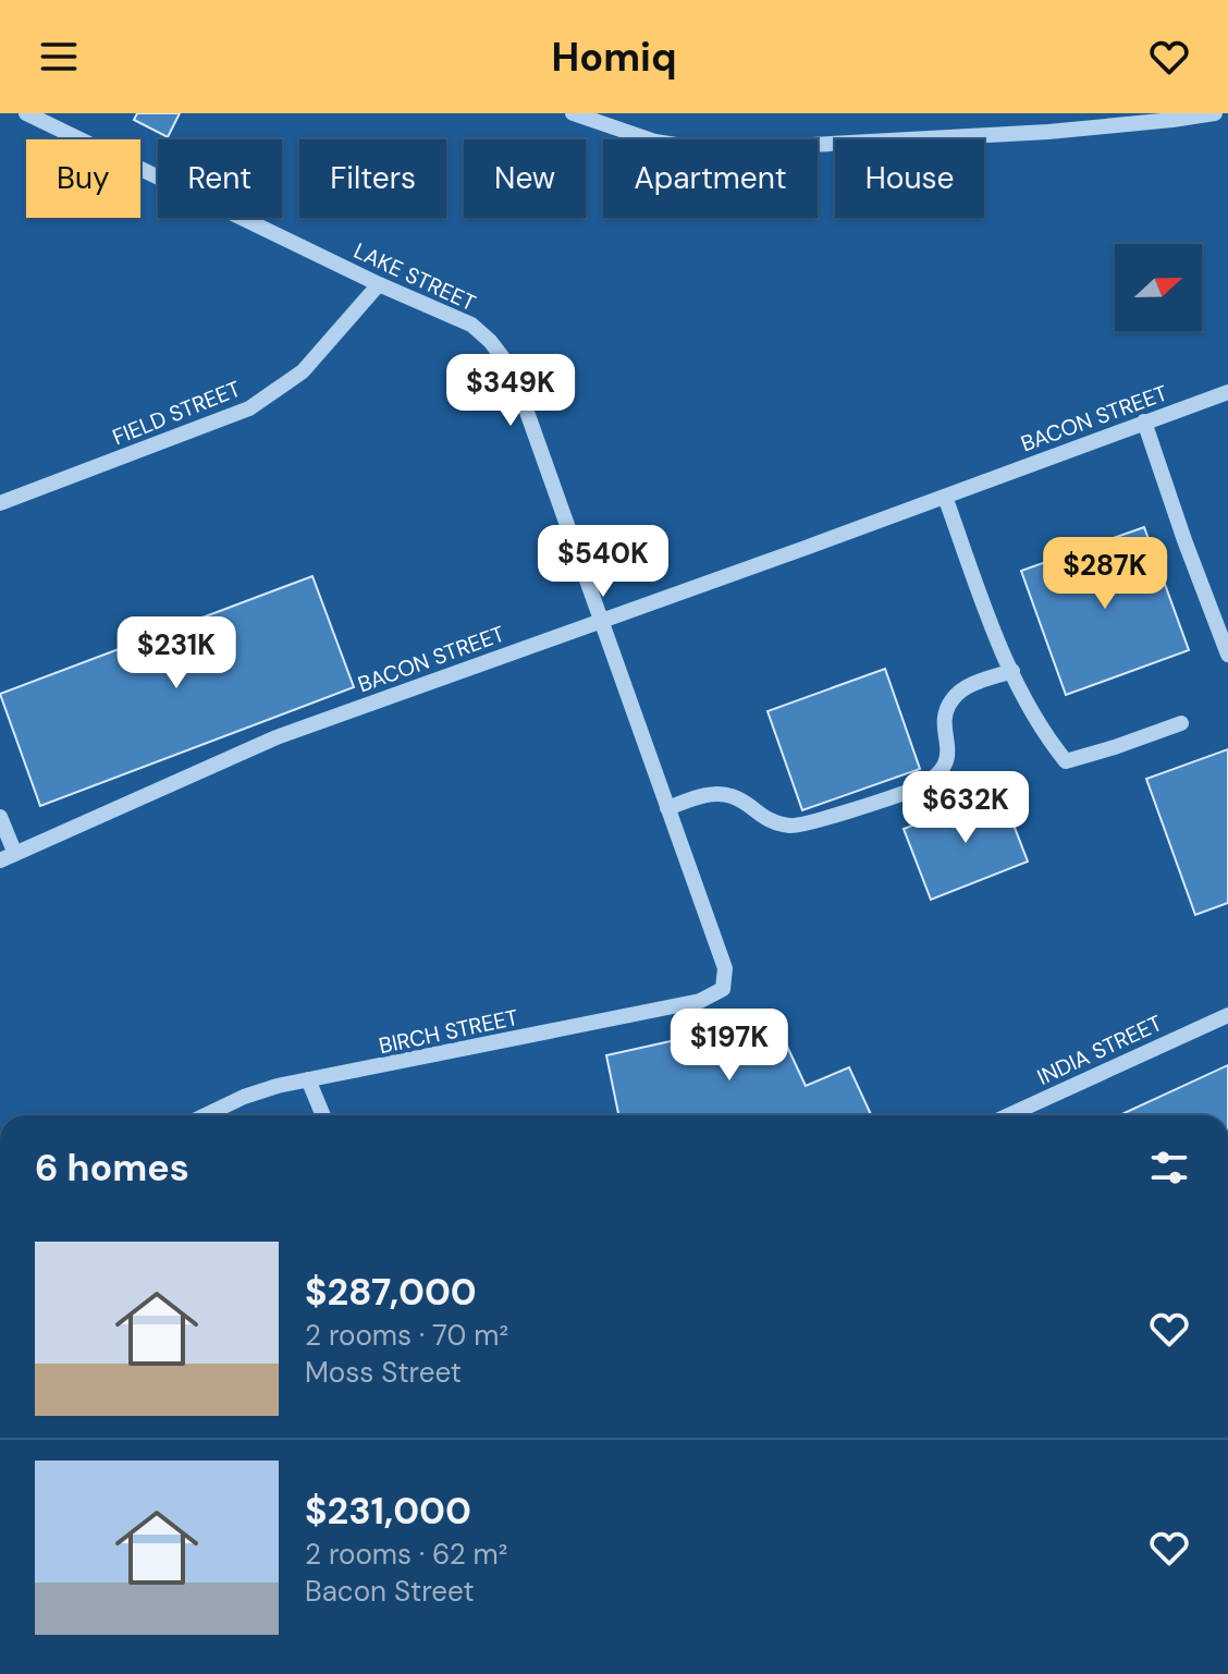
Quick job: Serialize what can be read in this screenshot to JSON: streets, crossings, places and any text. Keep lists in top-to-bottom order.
{
  "streets": {
    "street": [
      "LAKE STREET",
      "FIELD STREET",
      "BACON STREET",
      "BIRCH STREET",
      "INDIA STREET"
    ]
  },
  "crossings": [
    ["LAKE STREET", "FIELD STREET"],
    ["LAKE STREET", "BACON STREET"],
    ["LAKE STREET", "BIRCH STREET"]
  ],
  "north": "right",
  "page": {
    "header": "Homiq",
    "chip": [
      "Buy",
      "Rent",
      "Filters",
      "New",
      "Apartment",
      "House"
    ],
    "price": [
      "$349K",
      "$540K",
      "$287K",
      "$231K",
      "$632K",
      "$197K"
    ],
    "heading": "6 homes",
    "list": [
      {
        "name": "$287,000",
        "note": "2 rooms · 70 m² · Moss Street"
      },
      {
        "name": "$231,000",
        "note": "2 rooms · 62 m² · Bacon Street"
      }
    ]
  }
}
